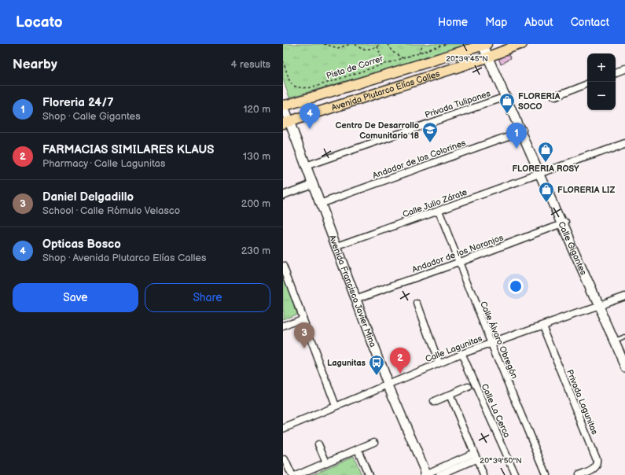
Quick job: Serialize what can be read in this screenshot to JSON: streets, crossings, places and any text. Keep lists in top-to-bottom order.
{
  "streets": {
    "main road": ["Avenida Plutarco Elías Calles", "Calle Gigantes", "Avenida Francisco Javier Mina"],
    "street": [
      "Privada Tulipanes",
      "Andador de los Colorines",
      "Calle Julio Zárate",
      "Andador de los Naranjos",
      "Calle Álvaro Obregón",
      "Calle Lagunitas",
      "Privada Lagunitas",
      "Calle La Cerca"
    ],
    "path": ["Pista de Correr"]
  },
  "crossings": [
    ["Avenida Plutarco Elías Calles", "Calle Gigantes"],
    ["Avenida Plutarco Elías Calles", "Avenida Francisco Javier Mina"],
    ["Privada Tulipanes", "Calle Gigantes"],
    ["Privada Tulipanes", "Avenida Francisco Javier Mina"],
    ["Andador de los Colorines", "Calle Gigantes"],
    ["Andador de los Colorines", "Avenida Francisco Javier Mina"],
    ["Calle Julio Zárate", "Calle Gigantes"],
    ["Calle Julio Zárate", "Avenida Francisco Javier Mina"],
    ["Calle Julio Zárate", "Calle Álvaro Obregón"],
    ["Calle Gigantes", "Andador de los Naranjos"],
    ["Calle Gigantes", "Calle Lagunitas"],
    ["Andador de los Naranjos", "Avenida Francisco Javier Mina"],
    ["Andador de los Naranjos", "Calle Álvaro Obregón"],
    ["Avenida Francisco Javier Mina", "Calle Lagunitas"],
    ["Calle Álvaro Obregón", "Calle Lagunitas"],
    ["Calle Lagunitas", "Privada Lagunitas"],
    ["Calle Lagunitas", "Calle La Cerca"]
  ],
  "places": {
    "shop": ["FLORERIA SOCO", "FLORERIA ROSY", "FLORERIA LIZ"],
    "school or university": ["Centro De Desarrollo Comunitario 18"],
    "bus stop": ["Lagunitas"]
  },
  "page": {
    "header": "Locato",
    "nav": [
      "Home",
      "Map",
      "About",
      "Contact"
    ],
    "heading": ["Nearby", "4 results"],
    "map_buttons": ["+", "−"],
    "list": [
      {
        "mark": "1",
        "name": "Floreria 24/7",
        "note": "Shop · Calle Gigantes",
        "value": "120 m"
      },
      {
        "mark": "2",
        "name": "FARMACIAS SIMILARES KLAUS",
        "note": "Pharmacy · Calle Lagunitas",
        "value": "130 m"
      },
      {
        "mark": "3",
        "name": "Daniel Delgadillo",
        "note": "School · Calle Rómulo Velasco",
        "value": "200 m"
      },
      {
        "mark": "4",
        "name": "Opticas Bosco",
        "note": "Shop · Avenida Plutarco Elías Calles",
        "value": "230 m"
      }
    ],
    "pins": [
      "4",
      "1",
      "3",
      "2"
    ],
    "buttons": ["Save", "Share"]
  },
  "coordinates": ["20°39'45\"N", "20°39'50\"N"]
}
